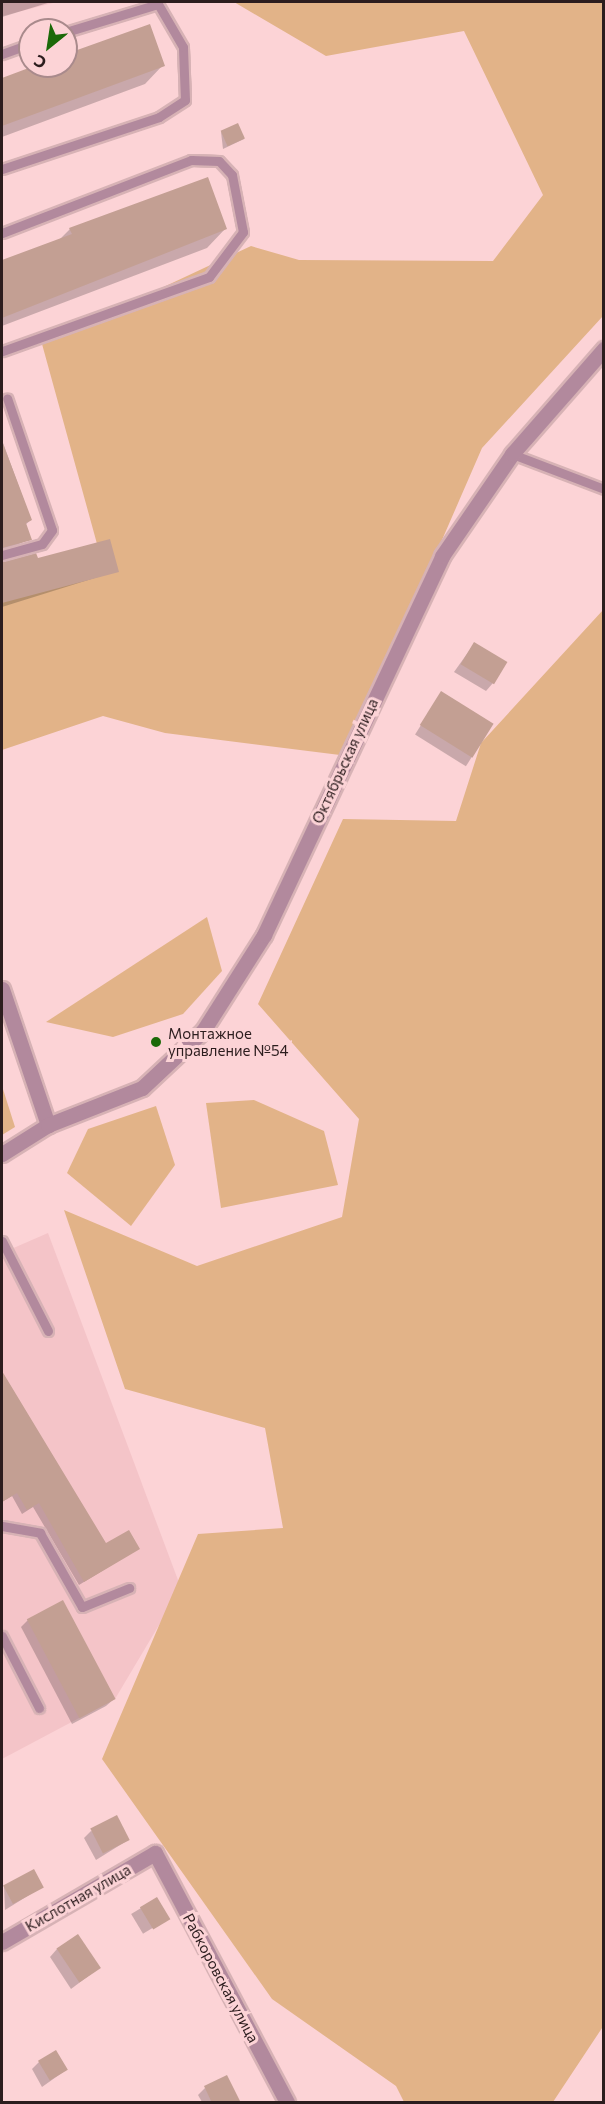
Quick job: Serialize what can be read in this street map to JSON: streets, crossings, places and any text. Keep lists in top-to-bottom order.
{
  "streets": {
    "street": ["Октябрьская улица", "Кислотная улица", "Рабкоровская улица"]
  },
  "crossings": [
    ["Кислотная улица", "Рабкоровская улица"]
  ],
  "places": ["Монтажное управление №54"],
  "north": "bottom left"
}
